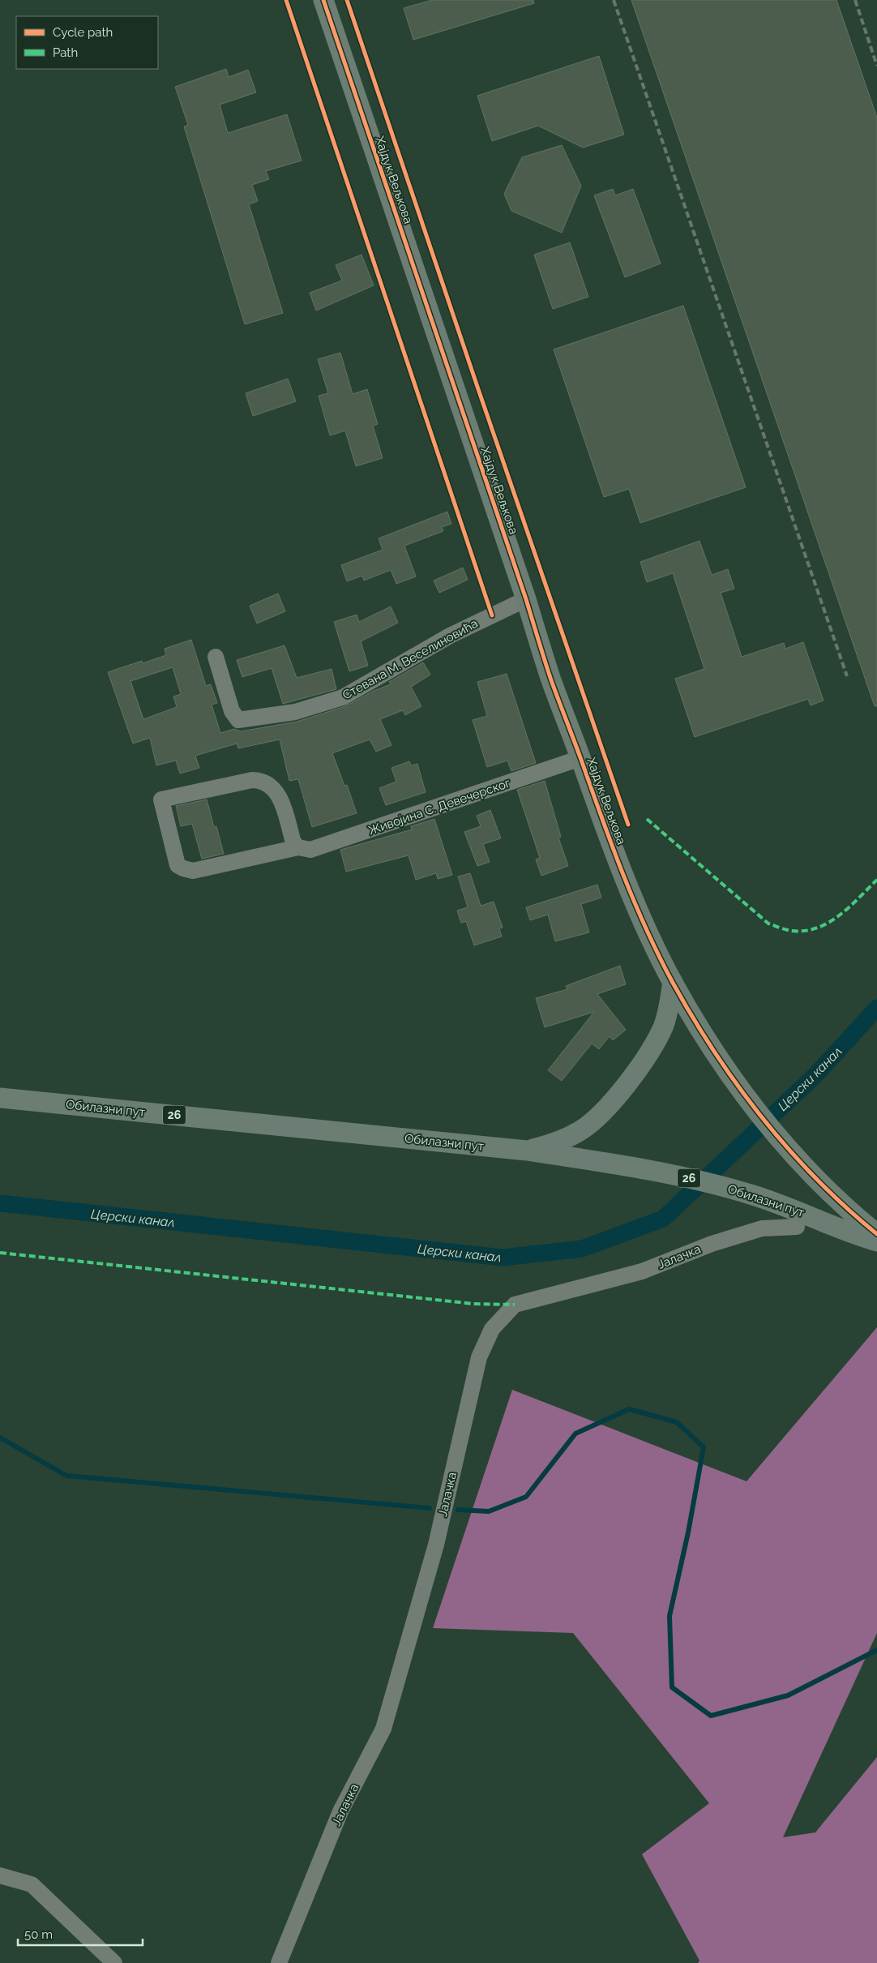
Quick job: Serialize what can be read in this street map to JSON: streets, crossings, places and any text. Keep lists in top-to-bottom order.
{
  "streets": {
    "main road": ["Хајдук Вељкова", "Обилазни пут", "26"],
    "street": ["Стевана М. Веселиновића", "Живојина С. Девечерског", "Јалачка"]
  },
  "crossings": [
    ["Хајдук Вељкова", "Стевана М. Веселиновића"],
    ["Хајдук Вељкова", "Живојина С. Девечерског"]
  ],
  "water": ["Церски канал"],
  "legend": ["Cycle path", "Path"],
  "scale_bar": "50 m"
}
